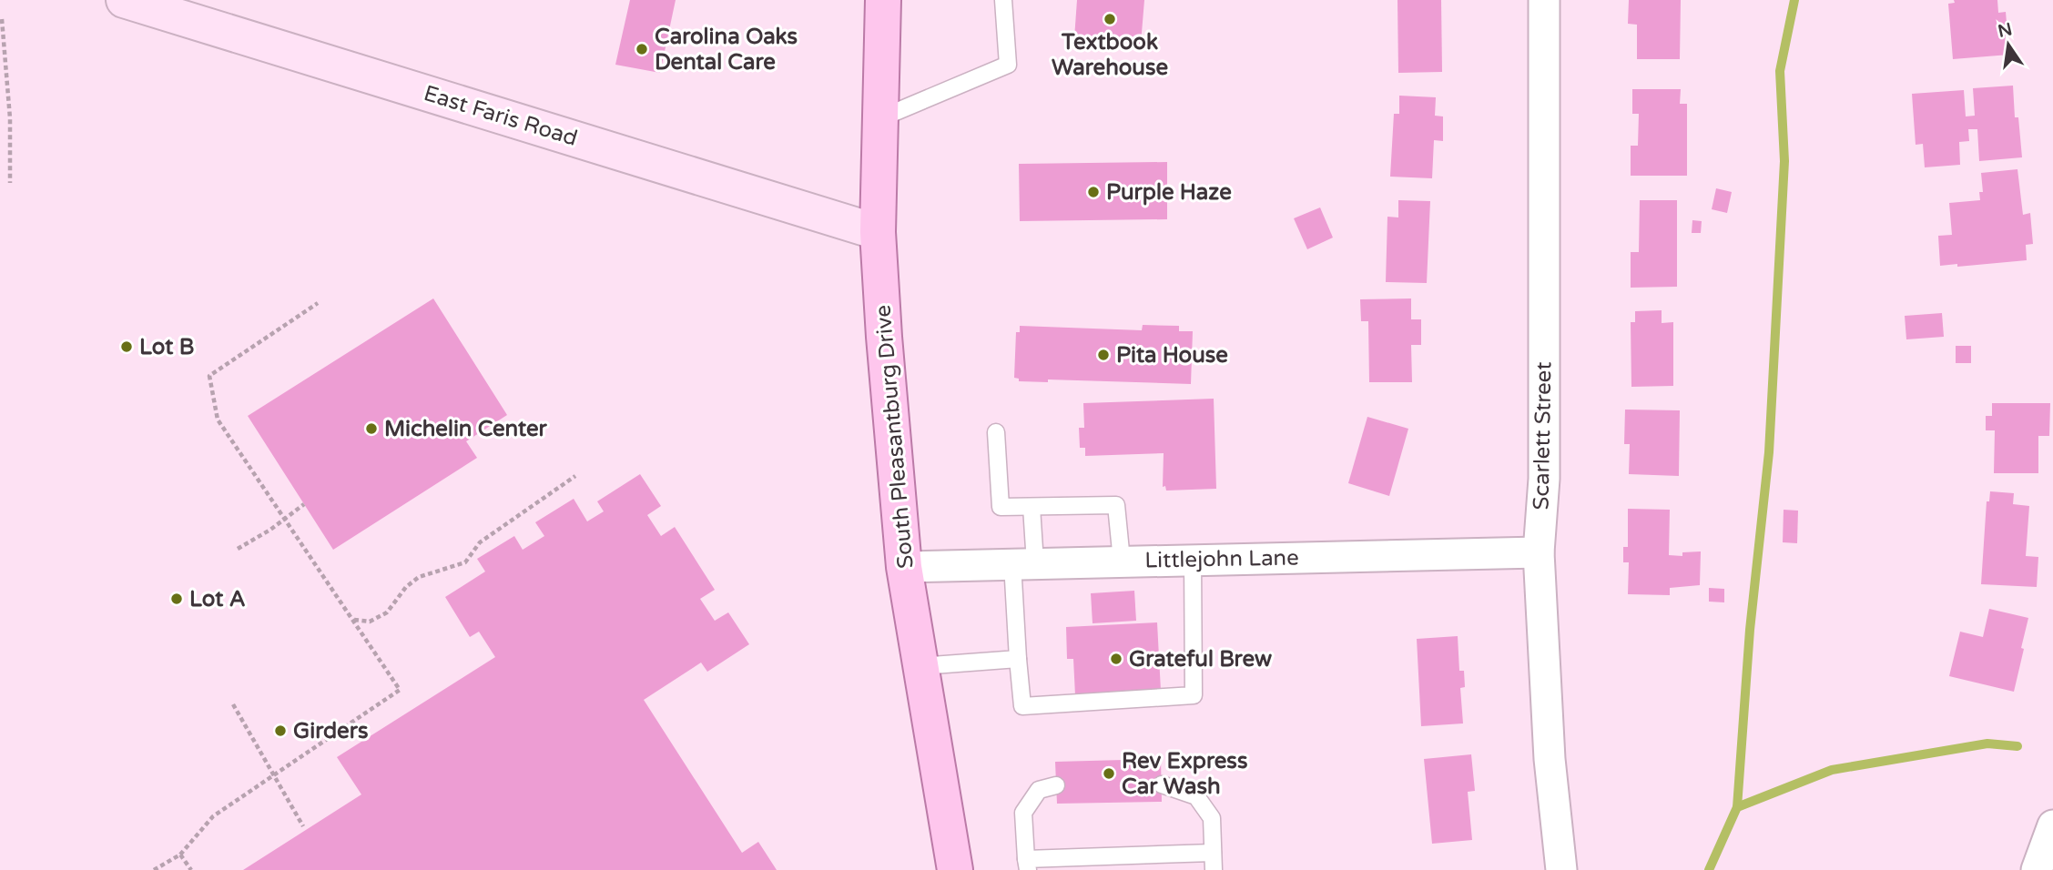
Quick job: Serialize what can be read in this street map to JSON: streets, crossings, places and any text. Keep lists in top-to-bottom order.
{
  "streets": {
    "main road": ["East Faris Road", "South Pleasantburg Drive"],
    "street": ["Scarlett Street", "Littlejohn Lane"]
  },
  "crossings": [
    ["East Faris Road", "South Pleasantburg Drive"],
    ["Scarlett Street", "Littlejohn Lane"],
    ["South Pleasantburg Drive", "Littlejohn Lane"]
  ],
  "places": [
    "Textbook Warehouse",
    "Carolina Oaks Dental Care",
    "Purple Haze",
    "Lot B",
    "Pita House",
    "Michelin Center",
    "Lot A",
    "Grateful Brew",
    "Girders",
    "Rev Express Car Wash"
  ],
  "north": "top"
}
